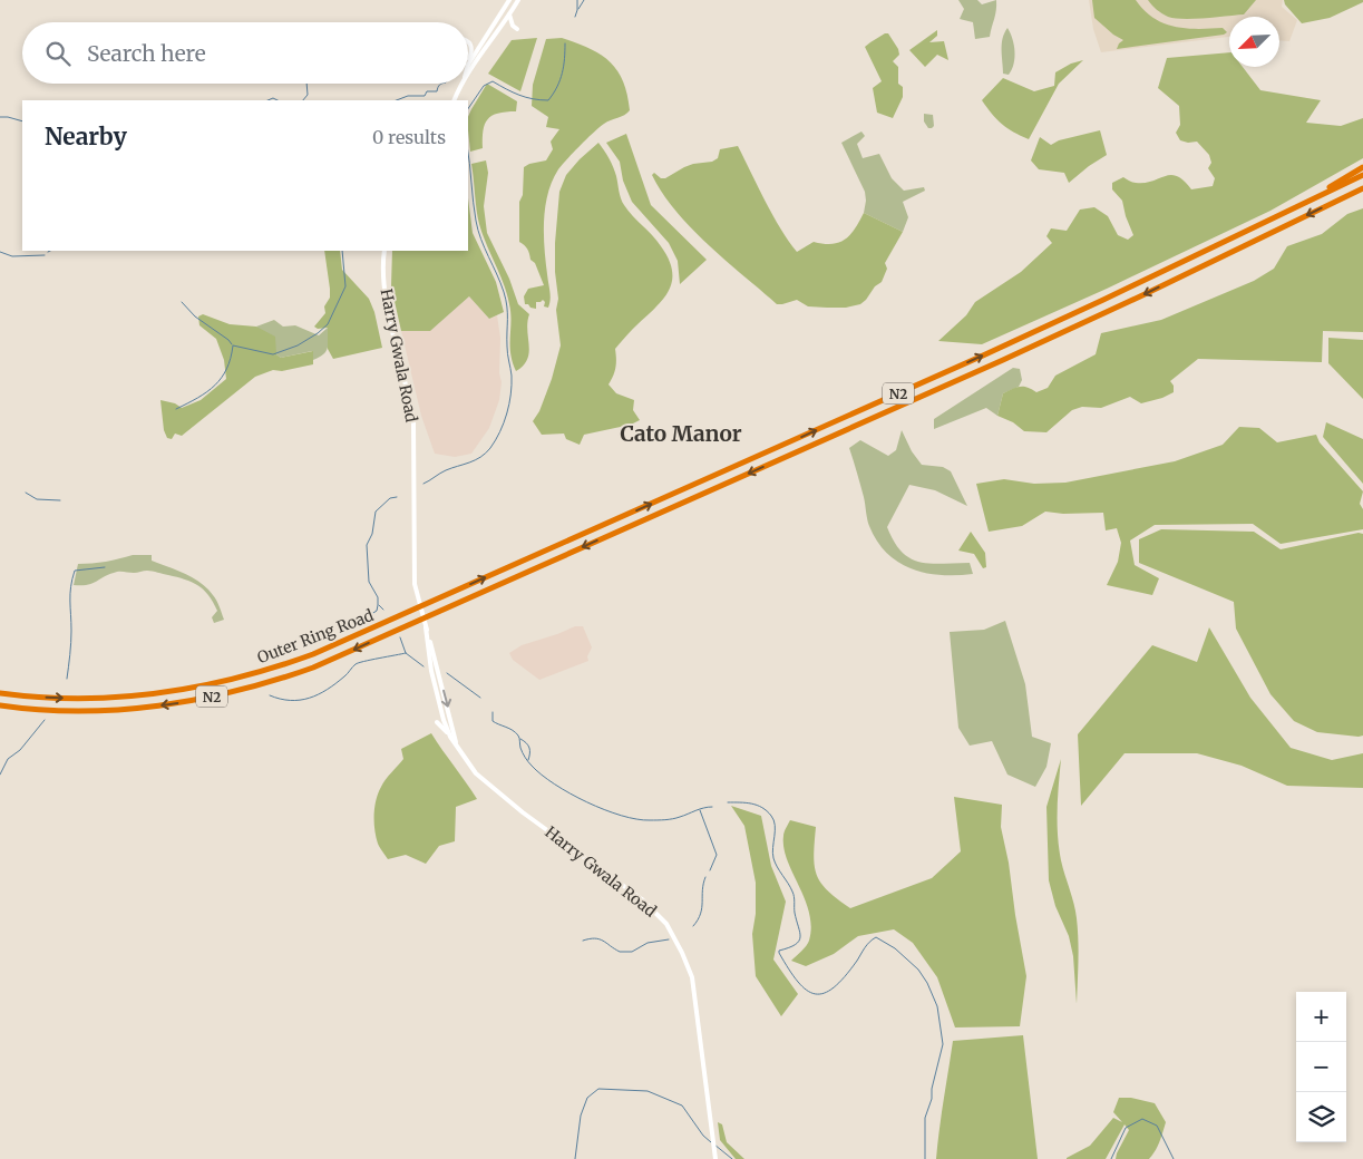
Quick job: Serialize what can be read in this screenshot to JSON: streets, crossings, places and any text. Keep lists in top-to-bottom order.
{
  "streets": {
    "highway": ["N2", "Outer Ring Road"],
    "main road": ["Harry Gwala Road"]
  },
  "crossings": [
    ["N2", "Outer Ring Road"]
  ],
  "districts": ["Cato Manor"],
  "north": "bottom left",
  "page": {
    "search": "Search here",
    "heading": ["Nearby", "0 results"],
    "map_buttons": ["+", "−"]
  }
}
